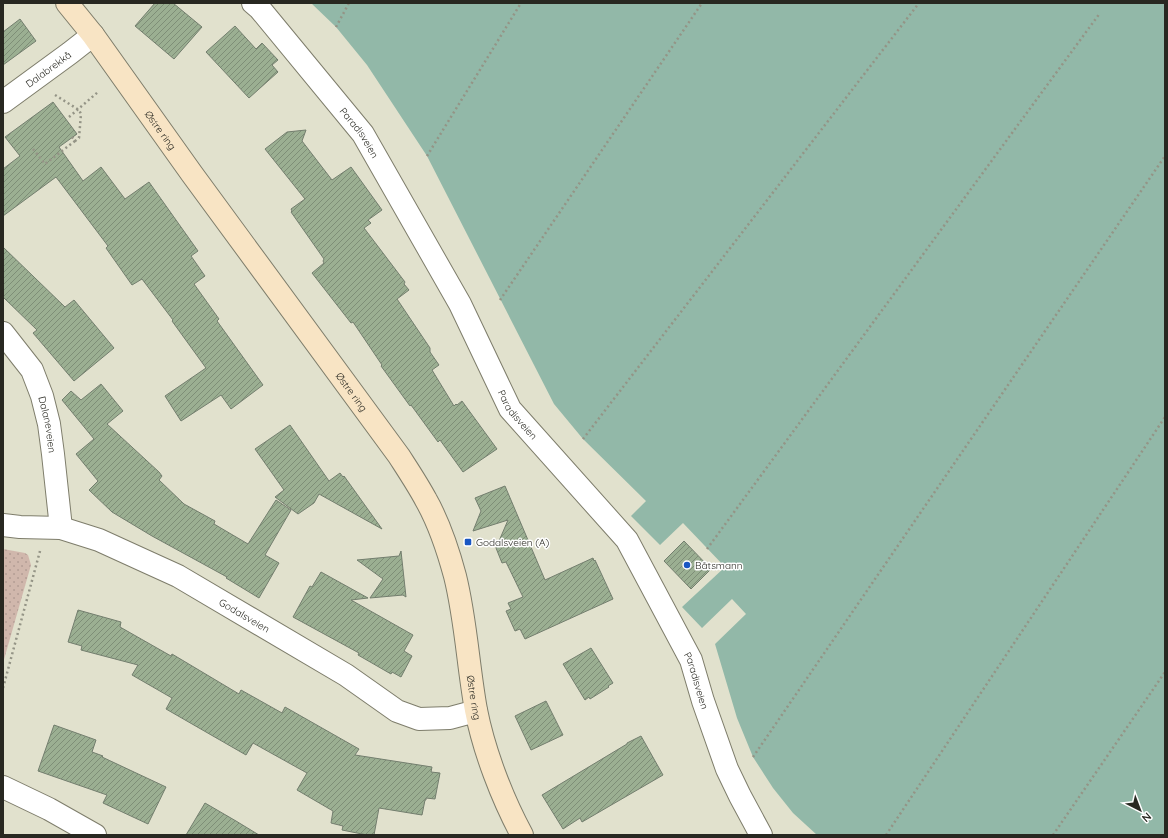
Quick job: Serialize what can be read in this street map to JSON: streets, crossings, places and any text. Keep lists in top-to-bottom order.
{
  "streets": {
    "street": [
      "Dalabrekkå",
      "Østre ring",
      "Paradisveien",
      "Dalaneveien",
      "Godalsveien"
    ]
  },
  "crossings": [
    ["Dalabrekkå", "Østre ring"],
    ["Østre ring", "Godalsveien"],
    ["Dalaneveien", "Godalsveien"]
  ],
  "places": {
    "transit": ["Godalsveien (A)"],
    "other": ["Båtsmann"]
  },
  "north": "bottom right"
}
